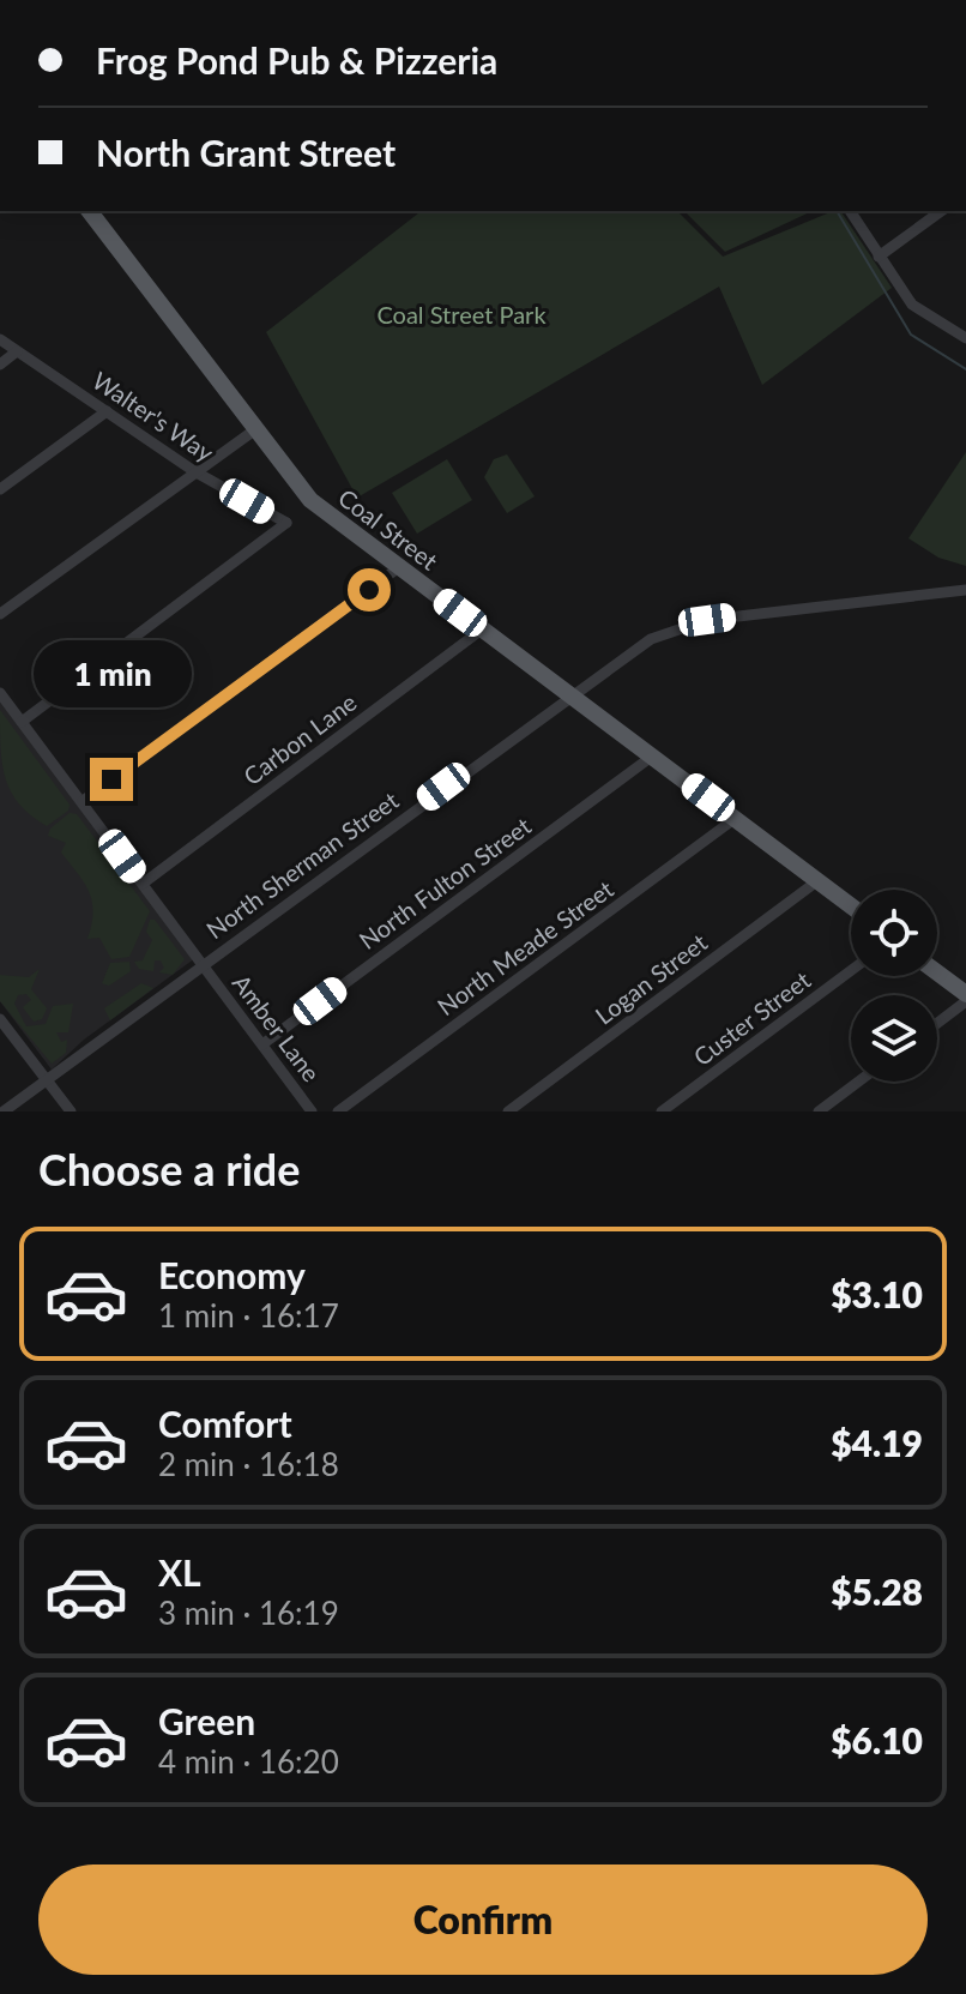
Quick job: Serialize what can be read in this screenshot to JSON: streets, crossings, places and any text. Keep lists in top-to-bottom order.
{
  "streets": {
    "main road": ["Coal Street"],
    "street": [
      "Walter's Way",
      "Carbon Lane",
      "North Sherman Street",
      "North Fulton Street",
      "North Meade Street",
      "Logan Street",
      "Custer Street",
      "Amber Lane"
    ]
  },
  "crossings": [
    ["Walter's Way", "Amber Lane"],
    ["Coal Street", "Carbon Lane"],
    ["Coal Street", "North Sherman Street"],
    ["Coal Street", "North Fulton Street"],
    ["Coal Street", "North Meade Street"],
    ["Coal Street", "Logan Street"],
    ["Carbon Lane", "Amber Lane"],
    ["North Sherman Street", "Amber Lane"],
    ["North Fulton Street", "Amber Lane"]
  ],
  "parks": ["Coal Street Park"],
  "page": {
    "banner": ["Frog Pond Pub & Pizzeria", "North Grant Street"],
    "bubble": "1 min",
    "heading": "Choose a ride",
    "list": [
      {
        "name": "Economy",
        "note": "1 min · 16:17",
        "value": "$3.10"
      },
      {
        "name": "Comfort",
        "note": "2 min · 16:18",
        "value": "$4.19"
      },
      {
        "name": "XL",
        "note": "3 min · 16:19",
        "value": "$5.28"
      },
      {
        "name": "Green",
        "note": "4 min · 16:20",
        "value": "$6.10"
      }
    ],
    "buttons": "Confirm"
  }
}
